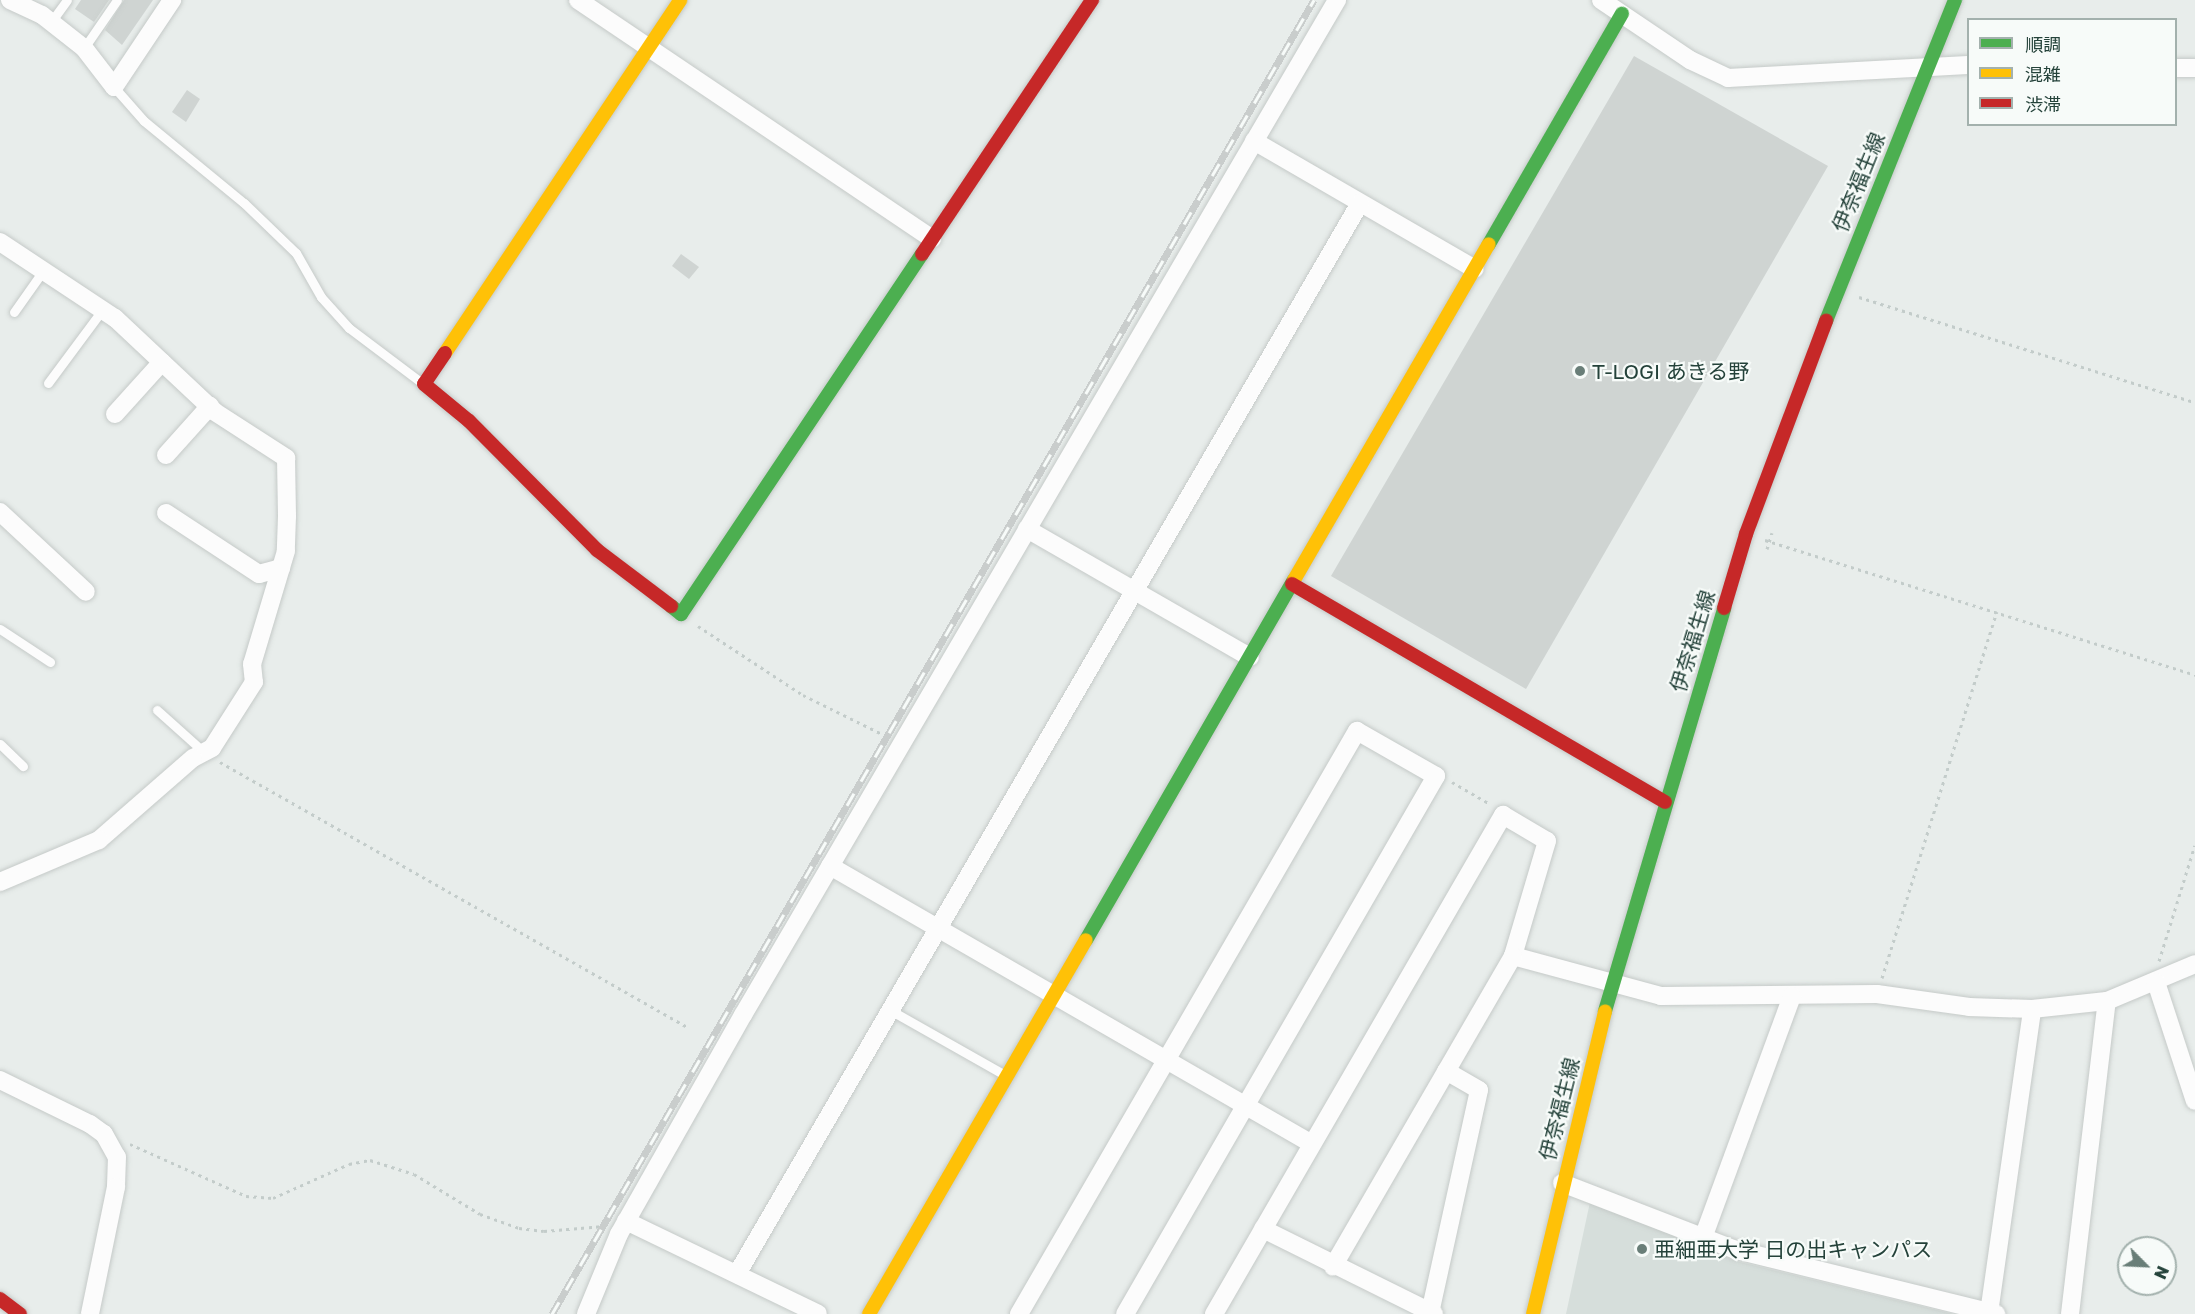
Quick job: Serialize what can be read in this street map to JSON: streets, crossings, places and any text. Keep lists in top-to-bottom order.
{
  "streets": {
    "street": ["伊奈福生線"]
  },
  "places": ["T-LOGI あきる野", "亜細亜大学 日の出キャンパス"],
  "legend": ["順調", "混雑", "渋滞"],
  "north": "bottom right"
}
